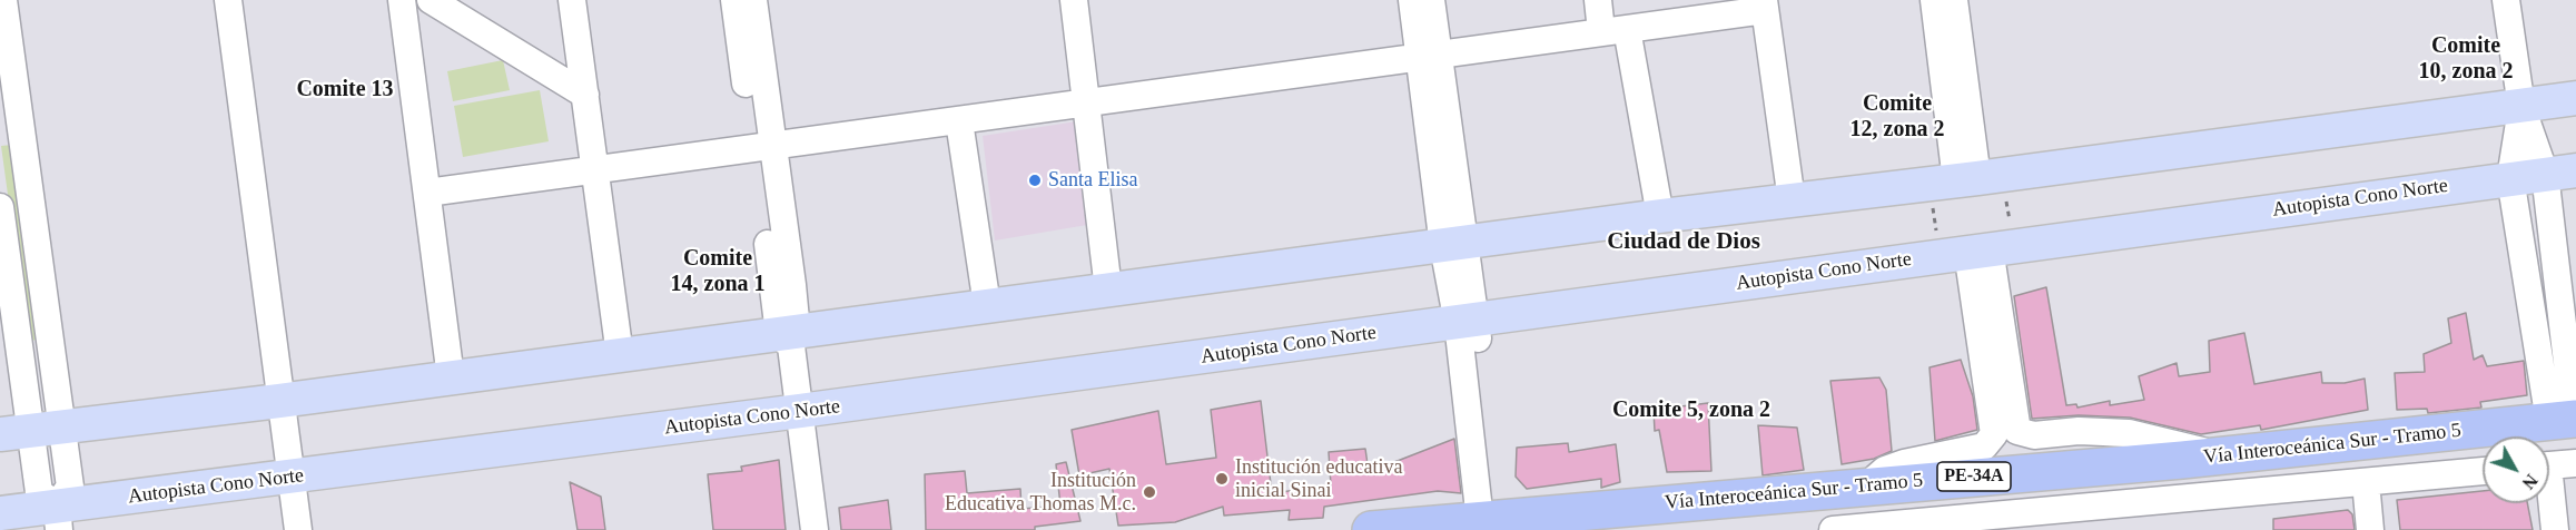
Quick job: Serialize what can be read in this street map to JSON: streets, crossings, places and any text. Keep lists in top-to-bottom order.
{
  "streets": {
    "highway": ["Vía Interoceánica Sur - Tramo 5", "PE-34A"],
    "main road": ["Autopista Cono Norte"]
  },
  "districts": [
    "Comite 10, zona 2",
    "Comite 13",
    "Comite 12, zona 2",
    "Ciudad de Dios",
    "Comite 14, zona 1",
    "Comite 5, zona 2"
  ],
  "places": ["Santa Elisa", "Institución educativa inicial Sinai", "Institución Educativa Thomas M.c."],
  "north": "bottom right"
}
